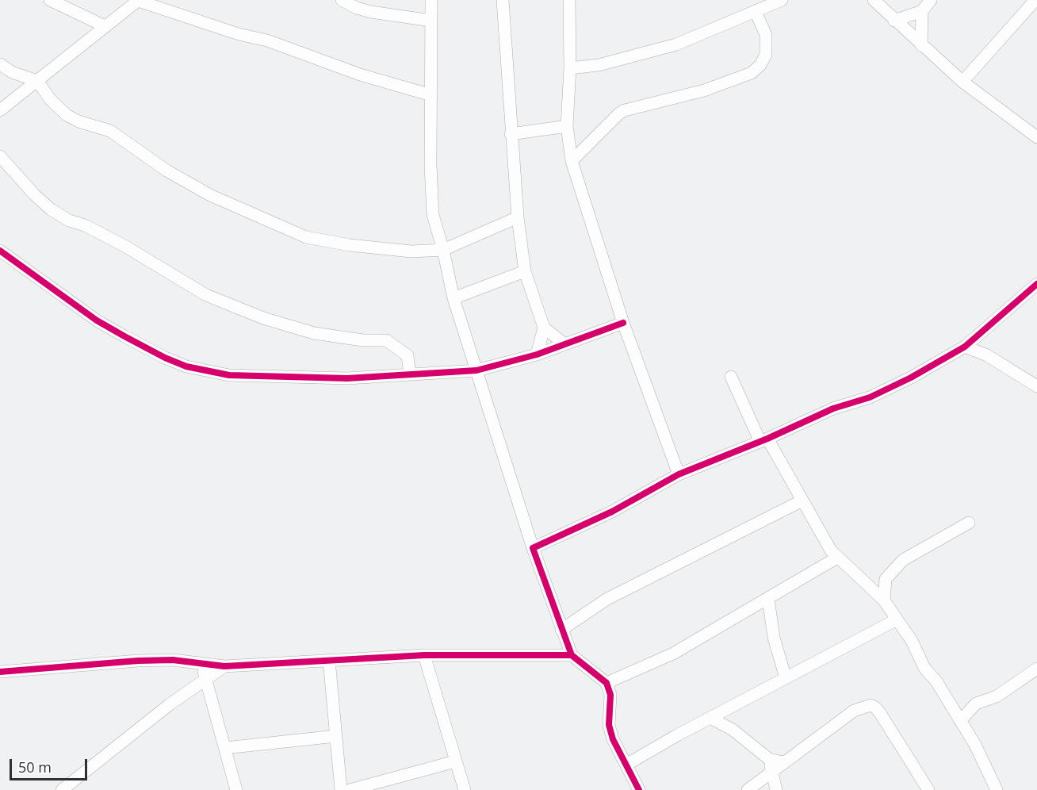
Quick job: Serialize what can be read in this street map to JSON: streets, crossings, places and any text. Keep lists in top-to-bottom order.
{
  "scale_bar": "50 m"
}
